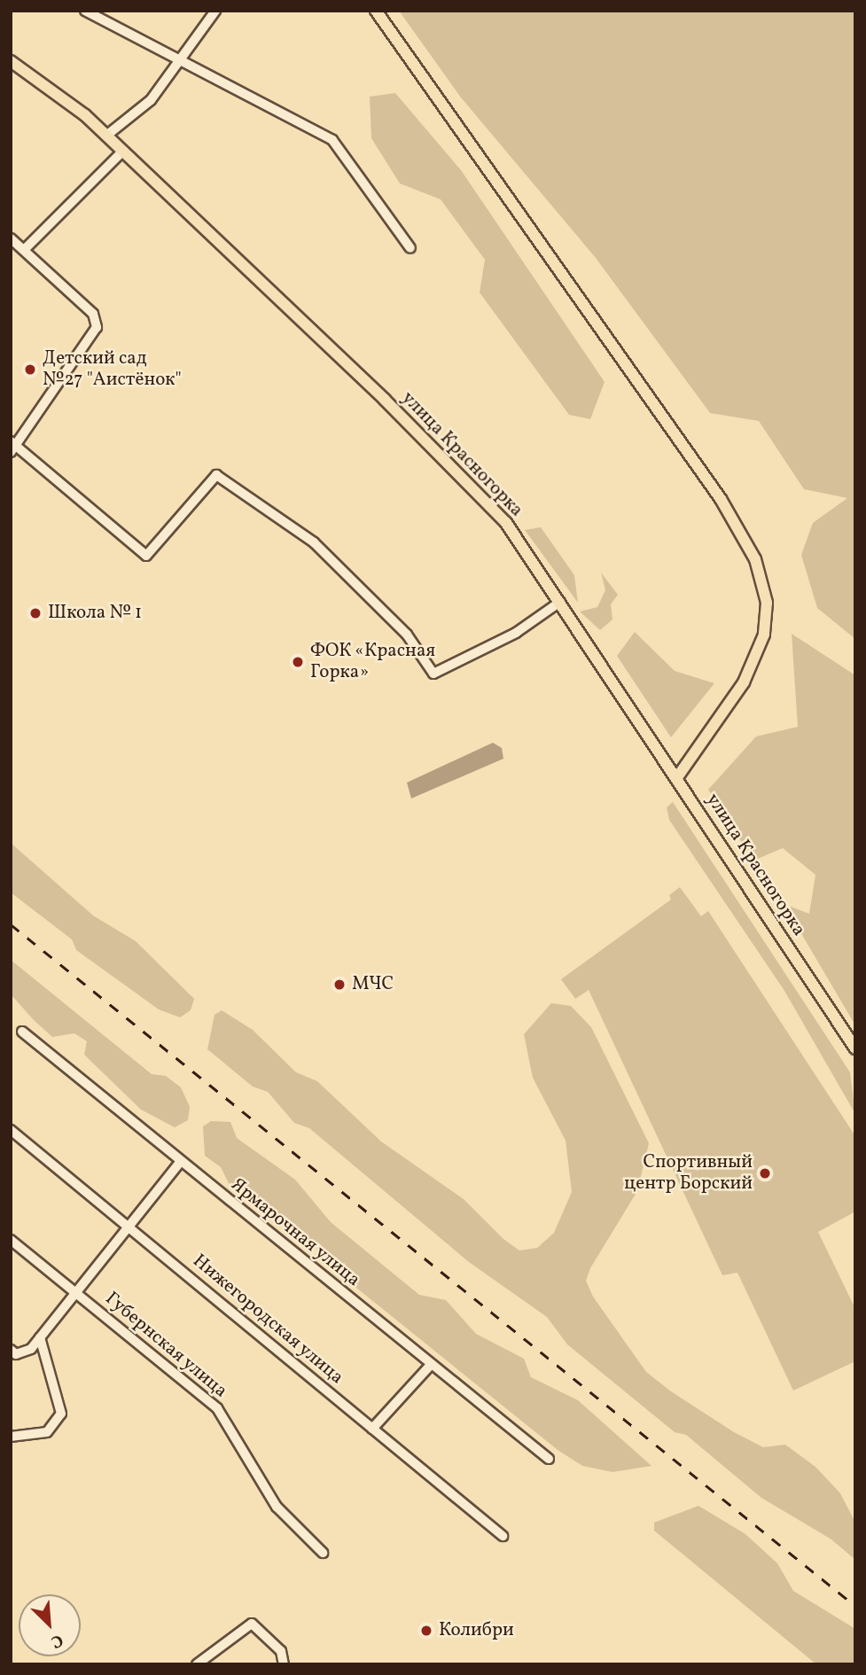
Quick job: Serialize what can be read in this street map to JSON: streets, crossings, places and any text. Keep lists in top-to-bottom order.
{
  "streets": {
    "main road": ["улица Красногорка"],
    "street": ["Ярмарочная улица", "Нижегородская улица", "Губернская улица"]
  },
  "places": [
    "Детский сад №27 \"Аистёнок\"",
    "Школа № 1",
    "ФОК «Красная Горка»",
    "МЧС",
    "Спортивный центр Борский",
    "Колибри"
  ],
  "north": "bottom right"
}
